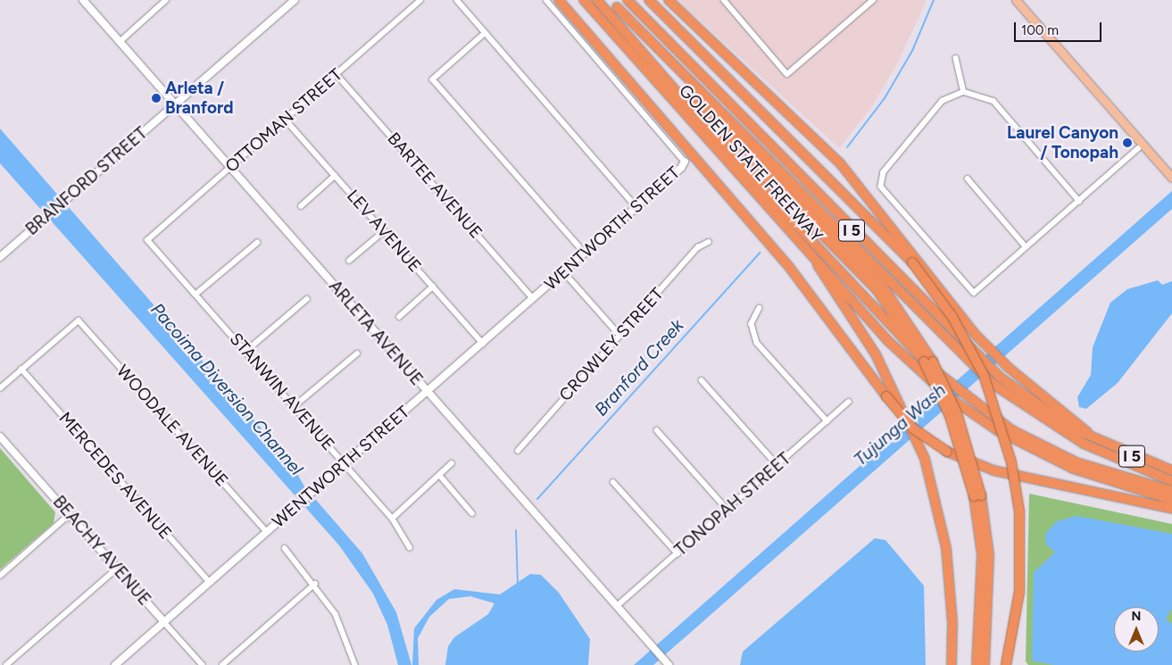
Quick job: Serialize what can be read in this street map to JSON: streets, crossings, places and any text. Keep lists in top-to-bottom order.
{
  "streets": {
    "highway": ["GOLDEN STATE FREEWAY", "I 5"],
    "main road": [
      "BRANFORD STREET",
      "WENTWORTH STREET",
      "ARLETA AVENUE",
      "BEACHY AVENUE"
    ],
    "street": [
      "OTTOMAN STREET",
      "BARTEE AVENUE",
      "LEV AVENUE",
      "CROWLEY STREET",
      "STANWIN AVENUE",
      "WOODALE AVENUE",
      "MERCEDES AVENUE",
      "TONOPAH STREET"
    ]
  },
  "crossings": [
    ["OTTOMAN STREET", "BARTEE AVENUE"],
    ["OTTOMAN STREET", "LEV AVENUE"],
    ["OTTOMAN STREET", "ARLETA AVENUE"],
    ["OTTOMAN STREET", "STANWIN AVENUE"],
    ["BRANFORD STREET", "ARLETA AVENUE"],
    ["BARTEE AVENUE", "WENTWORTH STREET"],
    ["WENTWORTH STREET", "LEV AVENUE"],
    ["WENTWORTH STREET", "ARLETA AVENUE"],
    ["WENTWORTH STREET", "STANWIN AVENUE"],
    ["WENTWORTH STREET", "WOODALE AVENUE"],
    ["WENTWORTH STREET", "MERCEDES AVENUE"],
    ["WENTWORTH STREET", "BEACHY AVENUE"],
    ["ARLETA AVENUE", "TONOPAH STREET"],
    ["WOODALE AVENUE", "MERCEDES AVENUE"]
  ],
  "water": ["Branford Creek", "Pacoima Diversion Channel", "Tujunga Wash"],
  "places": ["Arleta / Branford", "Laurel Canyon / Tonopah"],
  "scale_bar": "100 m",
  "north": "top"
}
